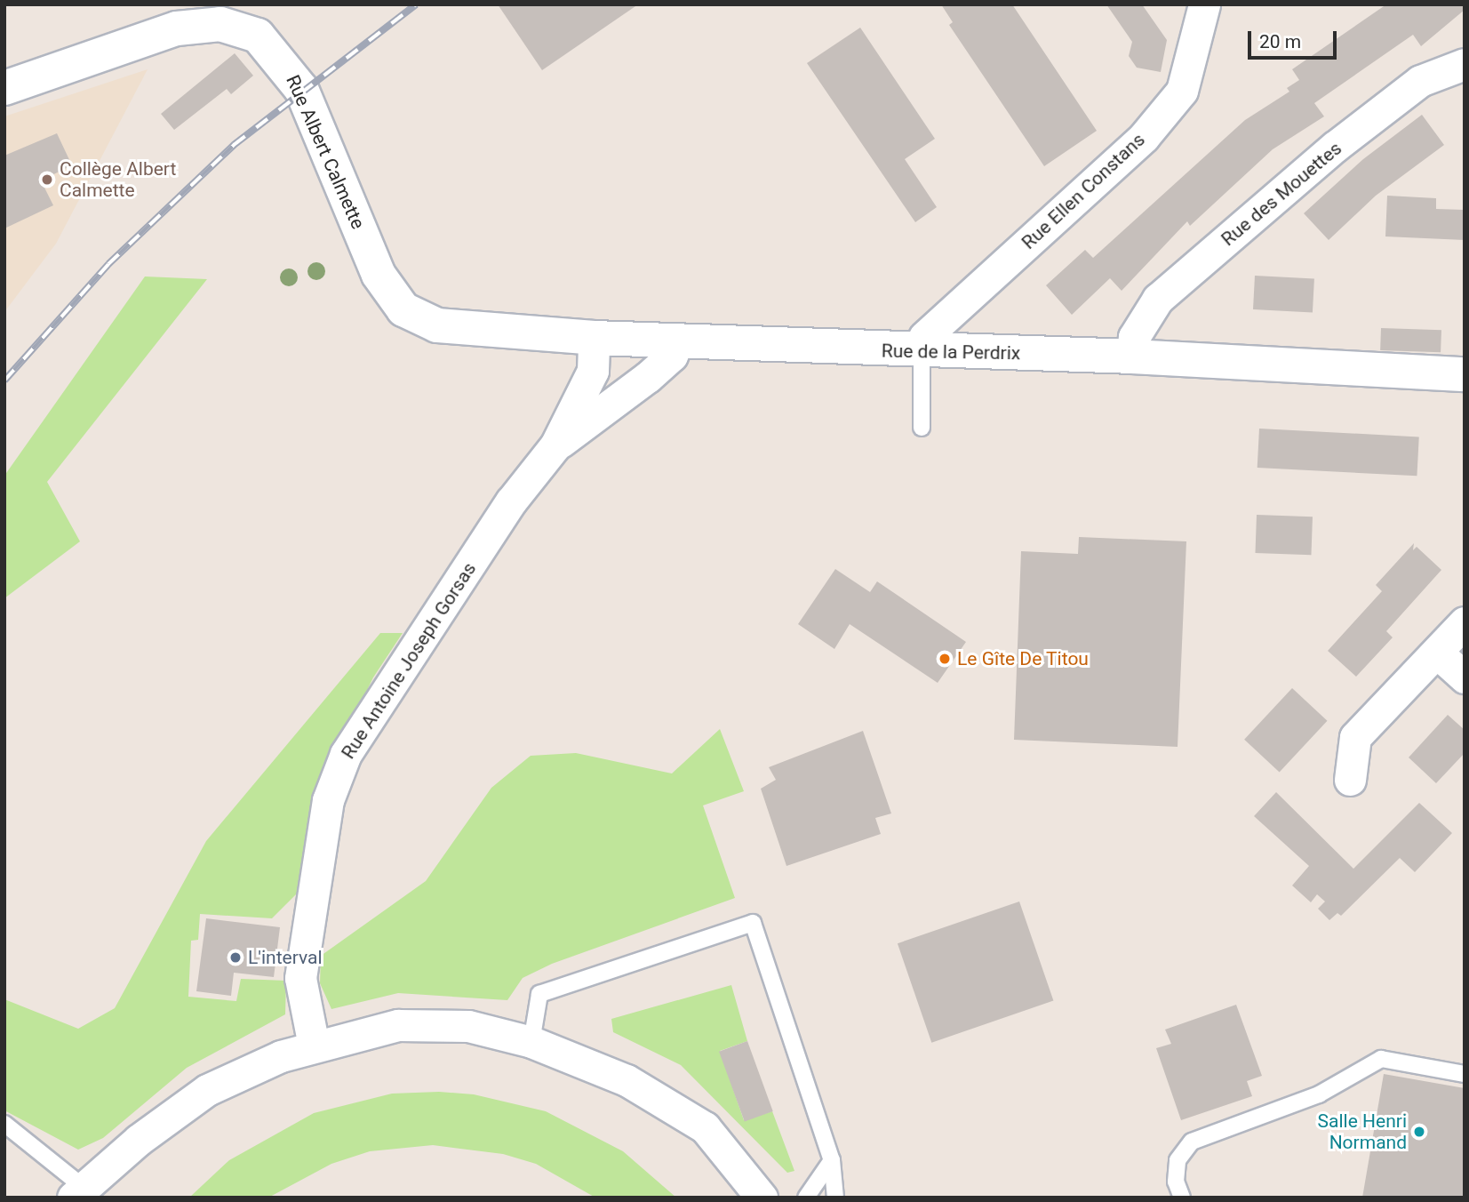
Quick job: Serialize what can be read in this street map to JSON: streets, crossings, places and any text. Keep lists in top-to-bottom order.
{
  "streets": {
    "street": [
      "Rue Albert Calmette",
      "Rue Ellen Constans",
      "Rue des Mouettes",
      "Rue de la Perdrix",
      "Rue Antoine Joseph Gorsas"
    ]
  },
  "crossings": [
    ["Rue Albert Calmette", "Rue de la Perdrix"],
    ["Rue Ellen Constans", "Rue de la Perdrix"],
    ["Rue des Mouettes", "Rue de la Perdrix"],
    ["Rue de la Perdrix", "Rue Antoine Joseph Gorsas"]
  ],
  "places": [
    "Collège Albert Calmette",
    "Le Gîte De Titou",
    "L'interval",
    "Salle Henri Normand"
  ],
  "scale_bar": "20 m"
}
